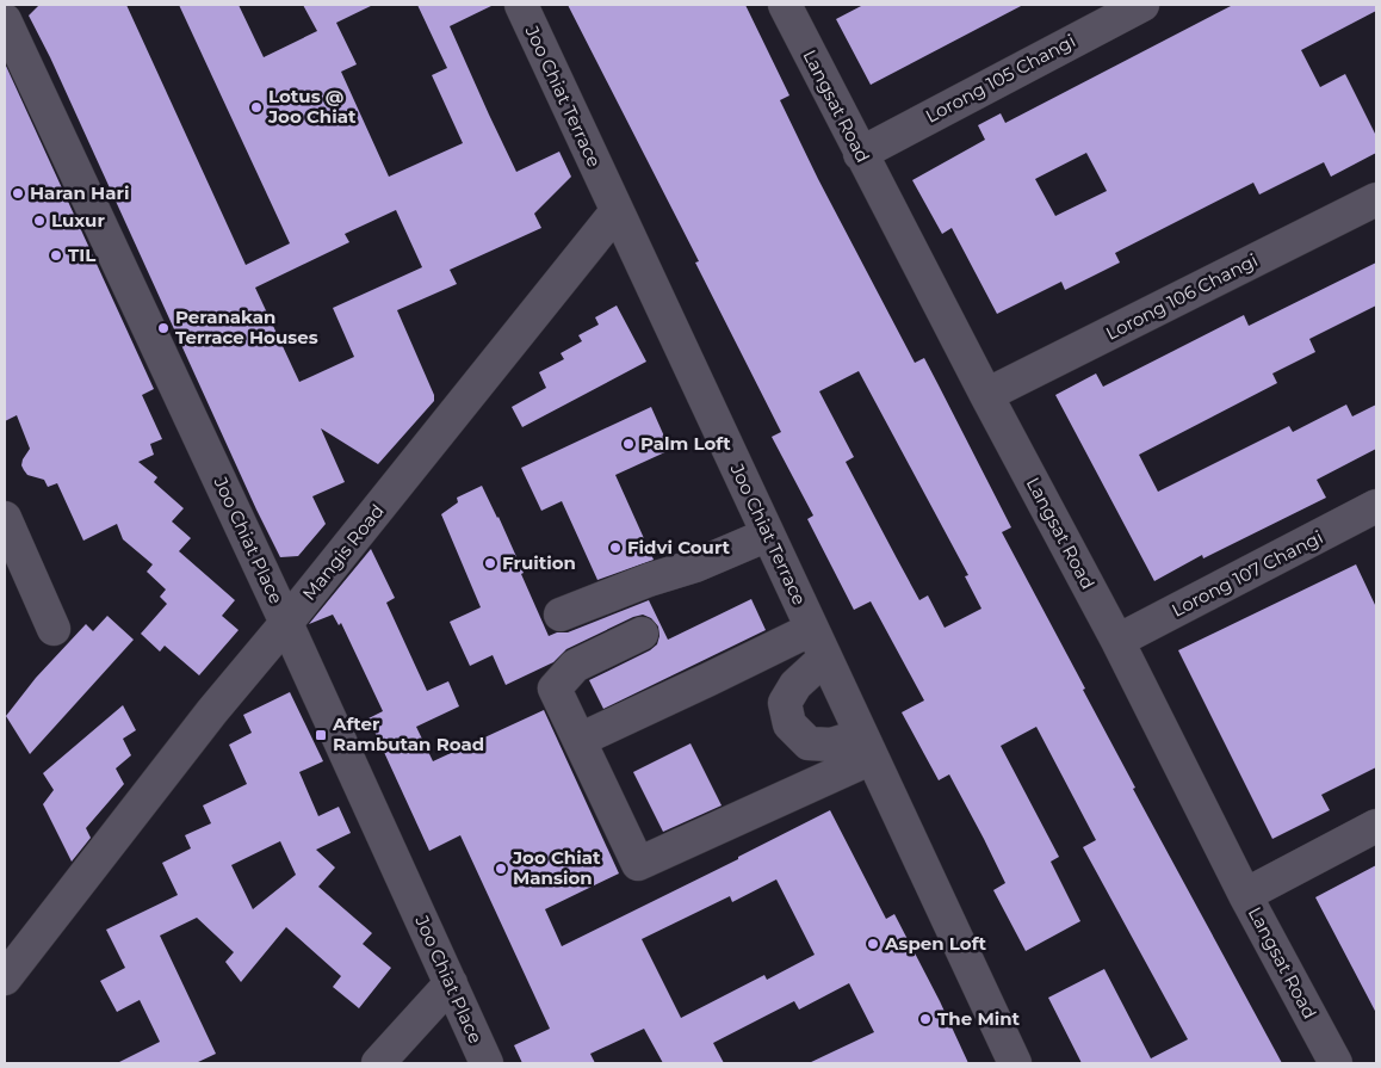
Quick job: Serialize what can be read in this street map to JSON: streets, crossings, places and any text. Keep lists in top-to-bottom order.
{
  "streets": {
    "street": [
      "Lorong 105 Changi",
      "Joo Chiat Terrace",
      "Langsat Road",
      "Lorong 106 Changi",
      "Joo Chiat Place",
      "Mangis Road",
      "Lorong 107 Changi"
    ]
  },
  "crossings": [
    ["Lorong 105 Changi", "Langsat Road"],
    ["Joo Chiat Terrace", "Mangis Road"],
    ["Langsat Road", "Lorong 106 Changi"],
    ["Langsat Road", "Lorong 107 Changi"],
    ["Joo Chiat Place", "Mangis Road"]
  ],
  "places": {
    "other": [
      "Lotus @ Joo Chiat",
      "Haran Hari",
      "Luxur",
      "TIL",
      "Peranakan Terrace Houses",
      "Palm Loft",
      "Fidvi Court",
      "Fruition",
      "Joo Chiat Mansion",
      "Aspen Loft",
      "The Mint"
    ],
    "transit": ["After Rambutan Road"]
  }
}
